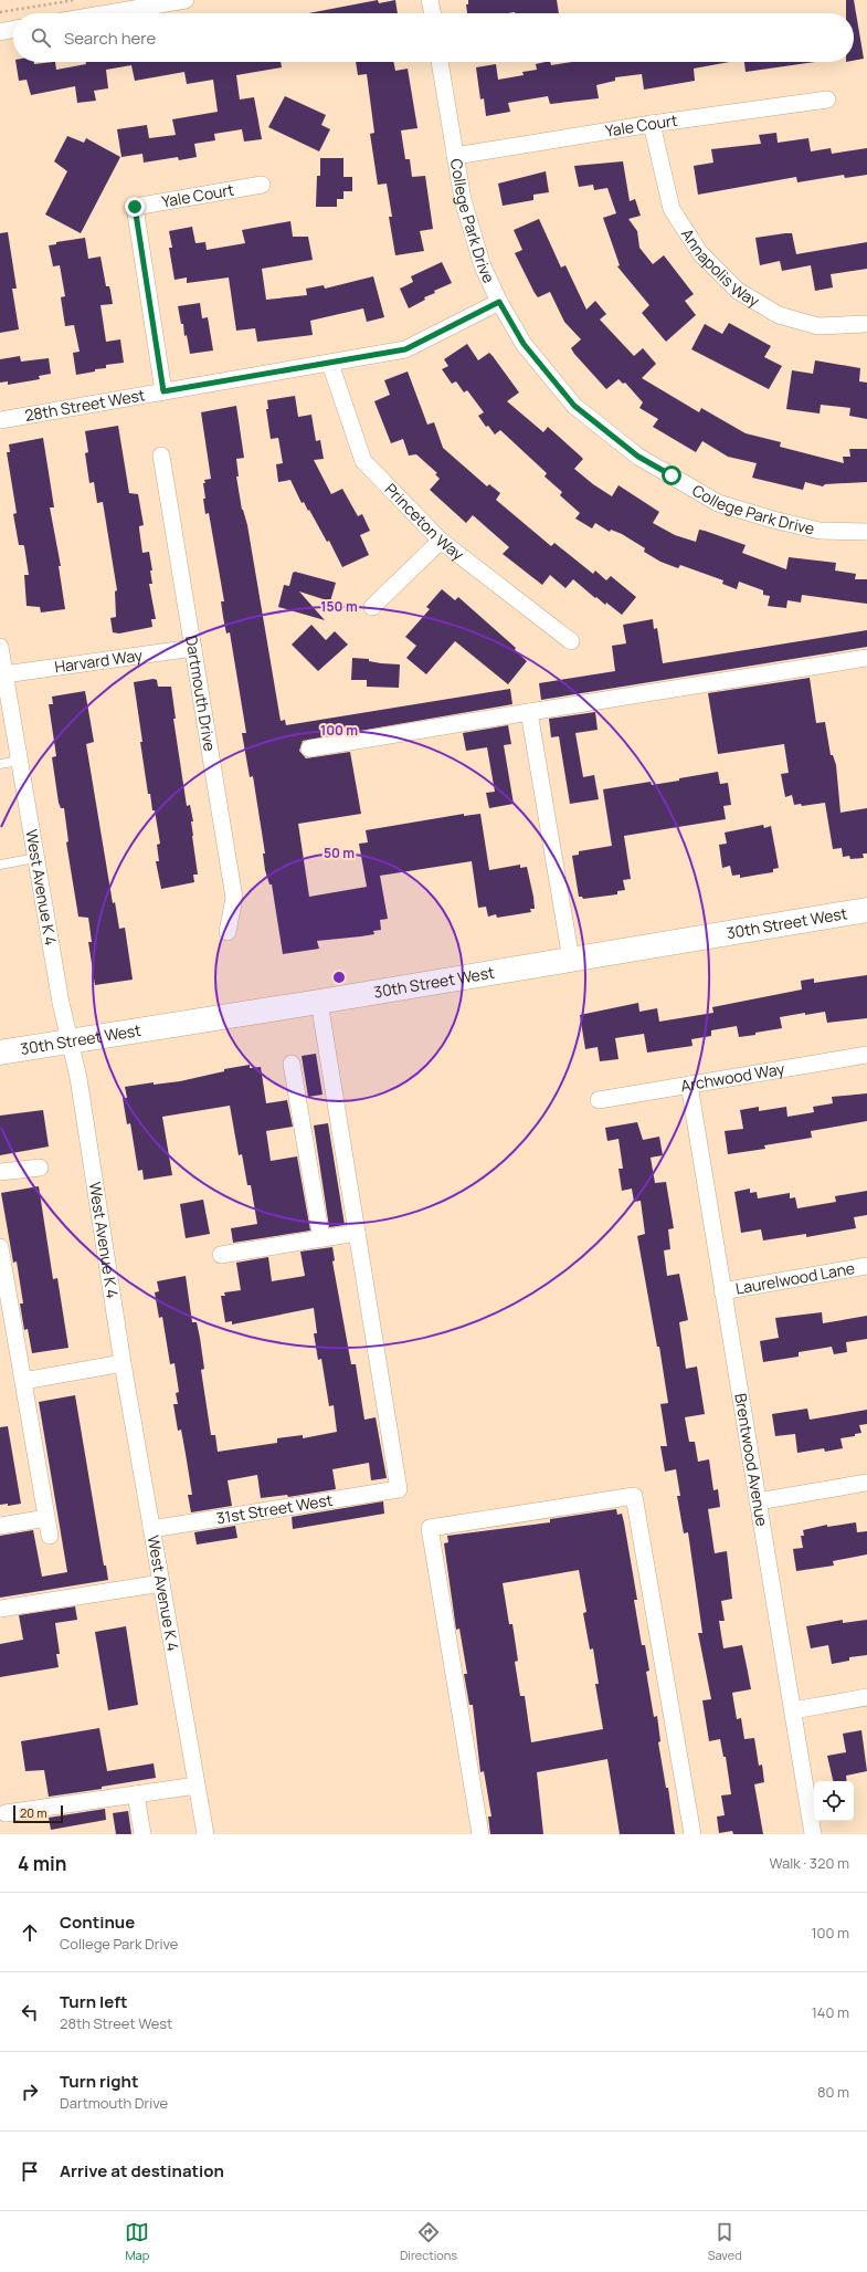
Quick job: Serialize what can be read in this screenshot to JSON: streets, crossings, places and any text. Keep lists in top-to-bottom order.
{
  "streets": {
    "main road": ["30th Street West"],
    "street": [
      "Yale Court",
      "College Park Drive",
      "Annapolis Way",
      "28th Street West",
      "Princeton Way",
      "Harvard Way",
      "Dartmouth Drive",
      "West Avenue K 4",
      "Archwood Way",
      "Laurelwood Lane",
      "Brentwood Avenue",
      "31st Street West"
    ]
  },
  "crossings": [
    ["Yale Court", "College Park Drive"],
    ["Yale Court", "Annapolis Way"],
    ["Yale Court", "28th Street West"],
    ["College Park Drive", "28th Street West"],
    ["28th Street West", "Princeton Way"],
    ["Harvard Way", "Dartmouth Drive"],
    ["Harvard Way", "West Avenue K 4"],
    ["West Avenue K 4", "30th Street West"],
    ["West Avenue K 4", "31st Street West"],
    ["Archwood Way", "Brentwood Avenue"],
    ["Laurelwood Lane", "Brentwood Avenue"]
  ],
  "scale_bar": "20 m",
  "page": {
    "search": "Search here",
    "scale": "20 m",
    "heading": ["4 min", "Walk · 320 m"],
    "list": [
      ["Continue", "College Park Drive", "100 m"],
      ["Turn left", "28th Street West", "140 m"],
      ["Turn right", "Dartmouth Drive", "80 m"],
      "Arrive at destination"
    ],
    "nav": ["Map", "Directions", "Saved"]
  },
  "rings": ["150 m", "100 m", "50 m"]
}
